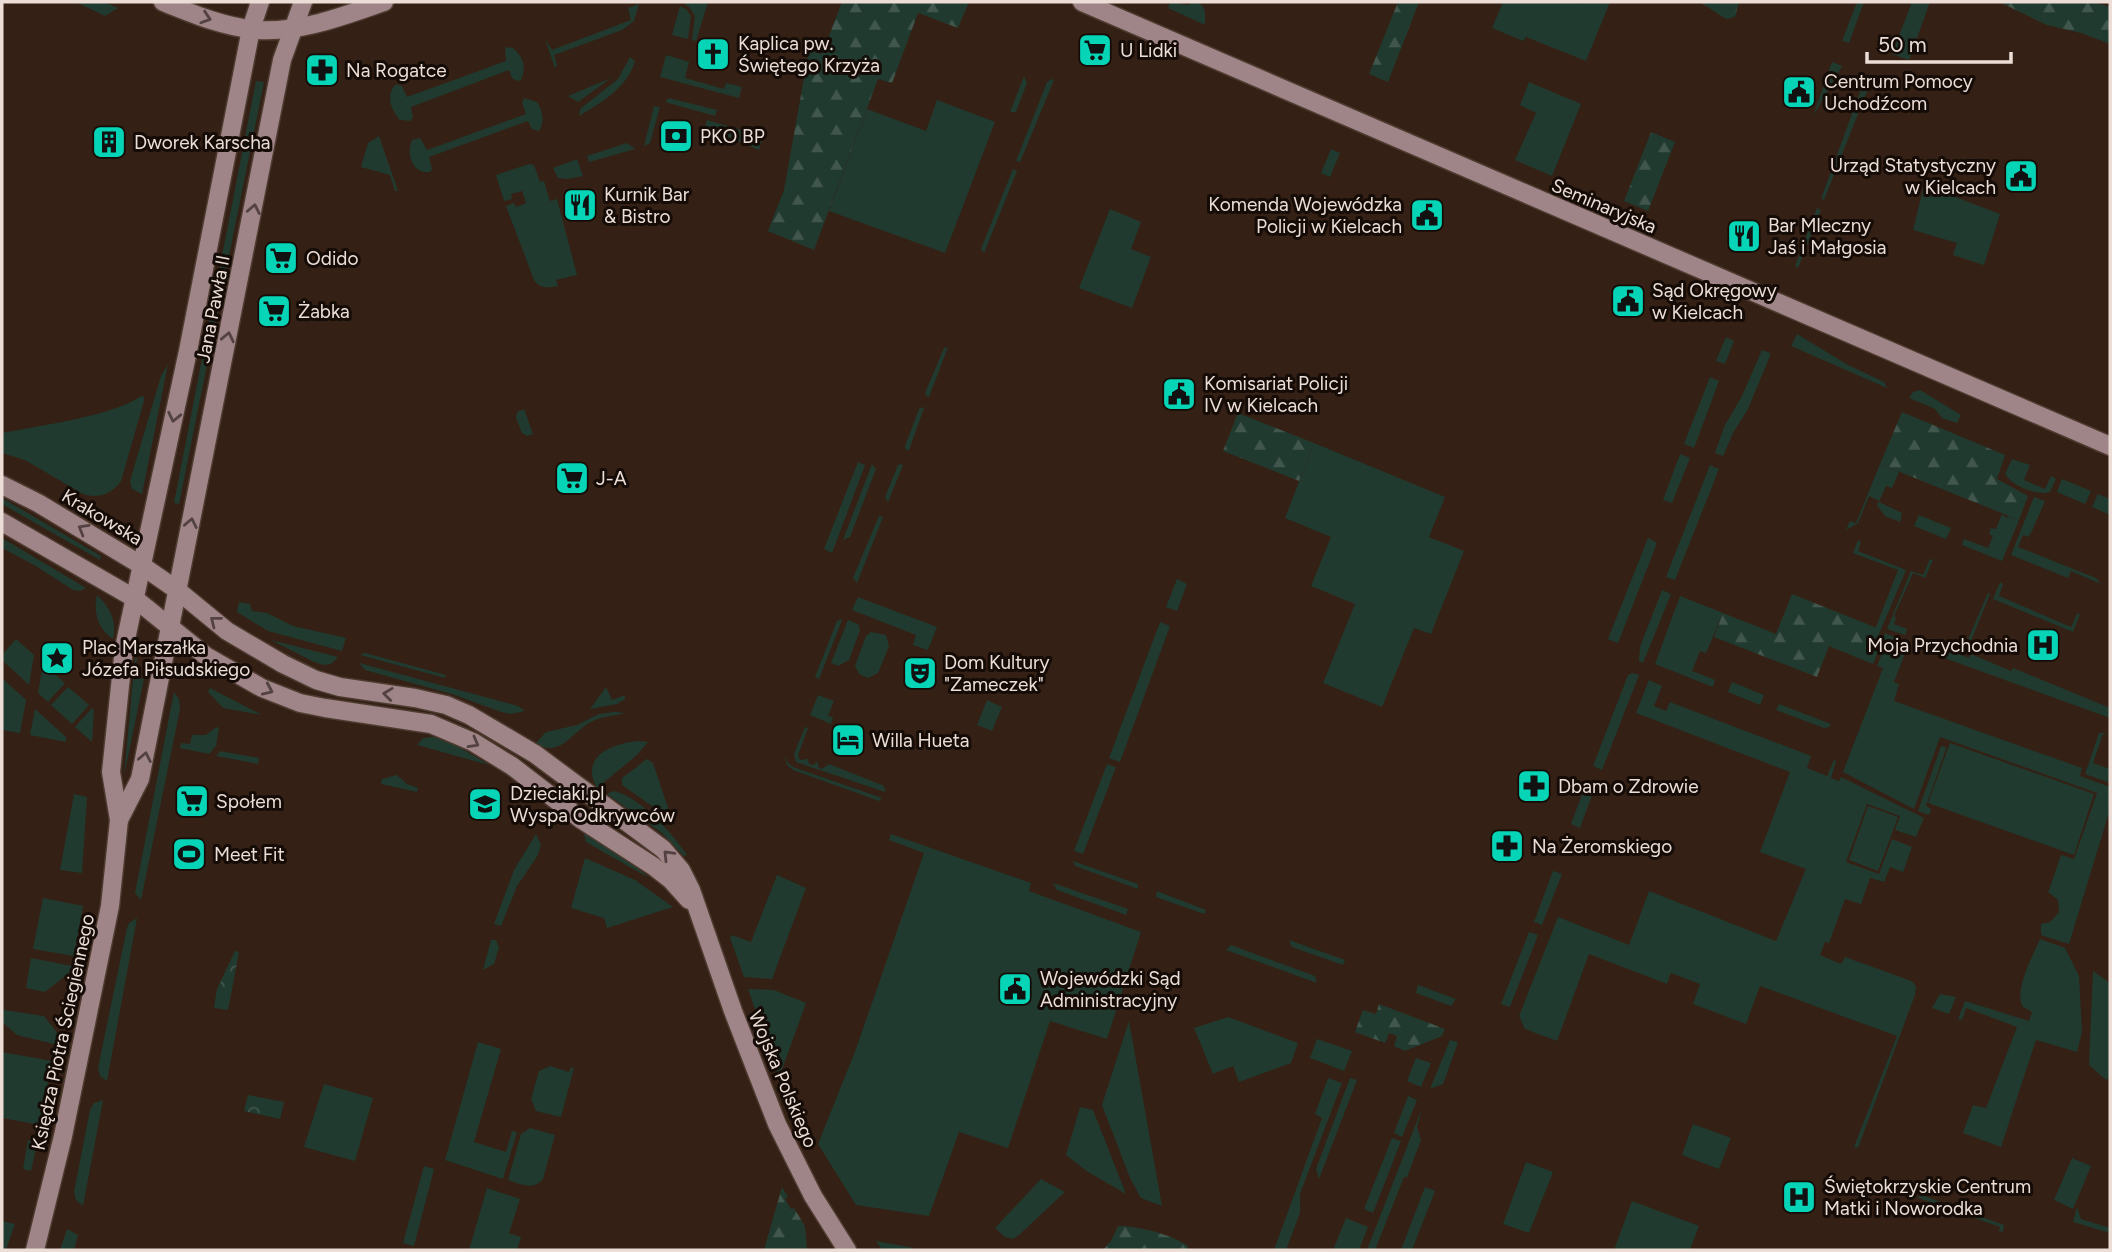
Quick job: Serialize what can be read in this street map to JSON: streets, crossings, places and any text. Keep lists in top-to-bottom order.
{
  "streets": {
    "street": [
      "Seminaryjska",
      "Jana Pawła II",
      "Krakowska",
      "Księdza Piotra Ściegiennego",
      "Wojska Polskiego"
    ]
  },
  "crossings": [
    ["Jana Pawła II", "Krakowska"],
    ["Jana Pawła II", "Księdza Piotra Ściegiennego"],
    ["Jana Pawła II", "Wojska Polskiego"],
    ["Krakowska", "Księdza Piotra Ściegiennego"],
    ["Krakowska", "Wojska Polskiego"],
    ["Księdza Piotra Ściegiennego", "Wojska Polskiego"]
  ],
  "one_way": ["Krakowska"],
  "places": {
    "supermarket": [
      "U Lidki",
      "Odido",
      "Żabka",
      "J-A",
      "Społem"
    ],
    "church": ["Kaplica pw. Świętego Krzyża"],
    "pharmacy": ["Na Rogatce", "Dbam o Zdrowie", "Na Żeromskiego"],
    "public building": [
      "Centrum Pomocy Uchodźcom",
      "Urząd Statystyczny w Kielcach",
      "Komenda Wojewódzka Policji w Kielcach",
      "Sąd Okręgowy w Kielcach",
      "Komisariat Policji IV w Kielcach",
      "Wojewódzki Sąd Administracyjny"
    ],
    "bank": ["PKO BP"],
    "building": ["Dworek Karscha"],
    "restaurant": ["Kurnik Bar & Bistro", "Bar Mleczny Jaś i Małgosia"],
    "hospital": ["Moja Przychodnia", "Świętokrzyskie Centrum Matki i Noworodka"],
    "place": ["Plac Marszałka Józefa Piłsudskiego"],
    "theatre": ["Dom Kultury \"Zameczek\""],
    "hotel": ["Willa Hueta"],
    "school or university": ["Dzieciaki.pl Wyspa Odkrywców"],
    "sports": ["Meet Fit"]
  },
  "scale_bar": "50 m"
}
